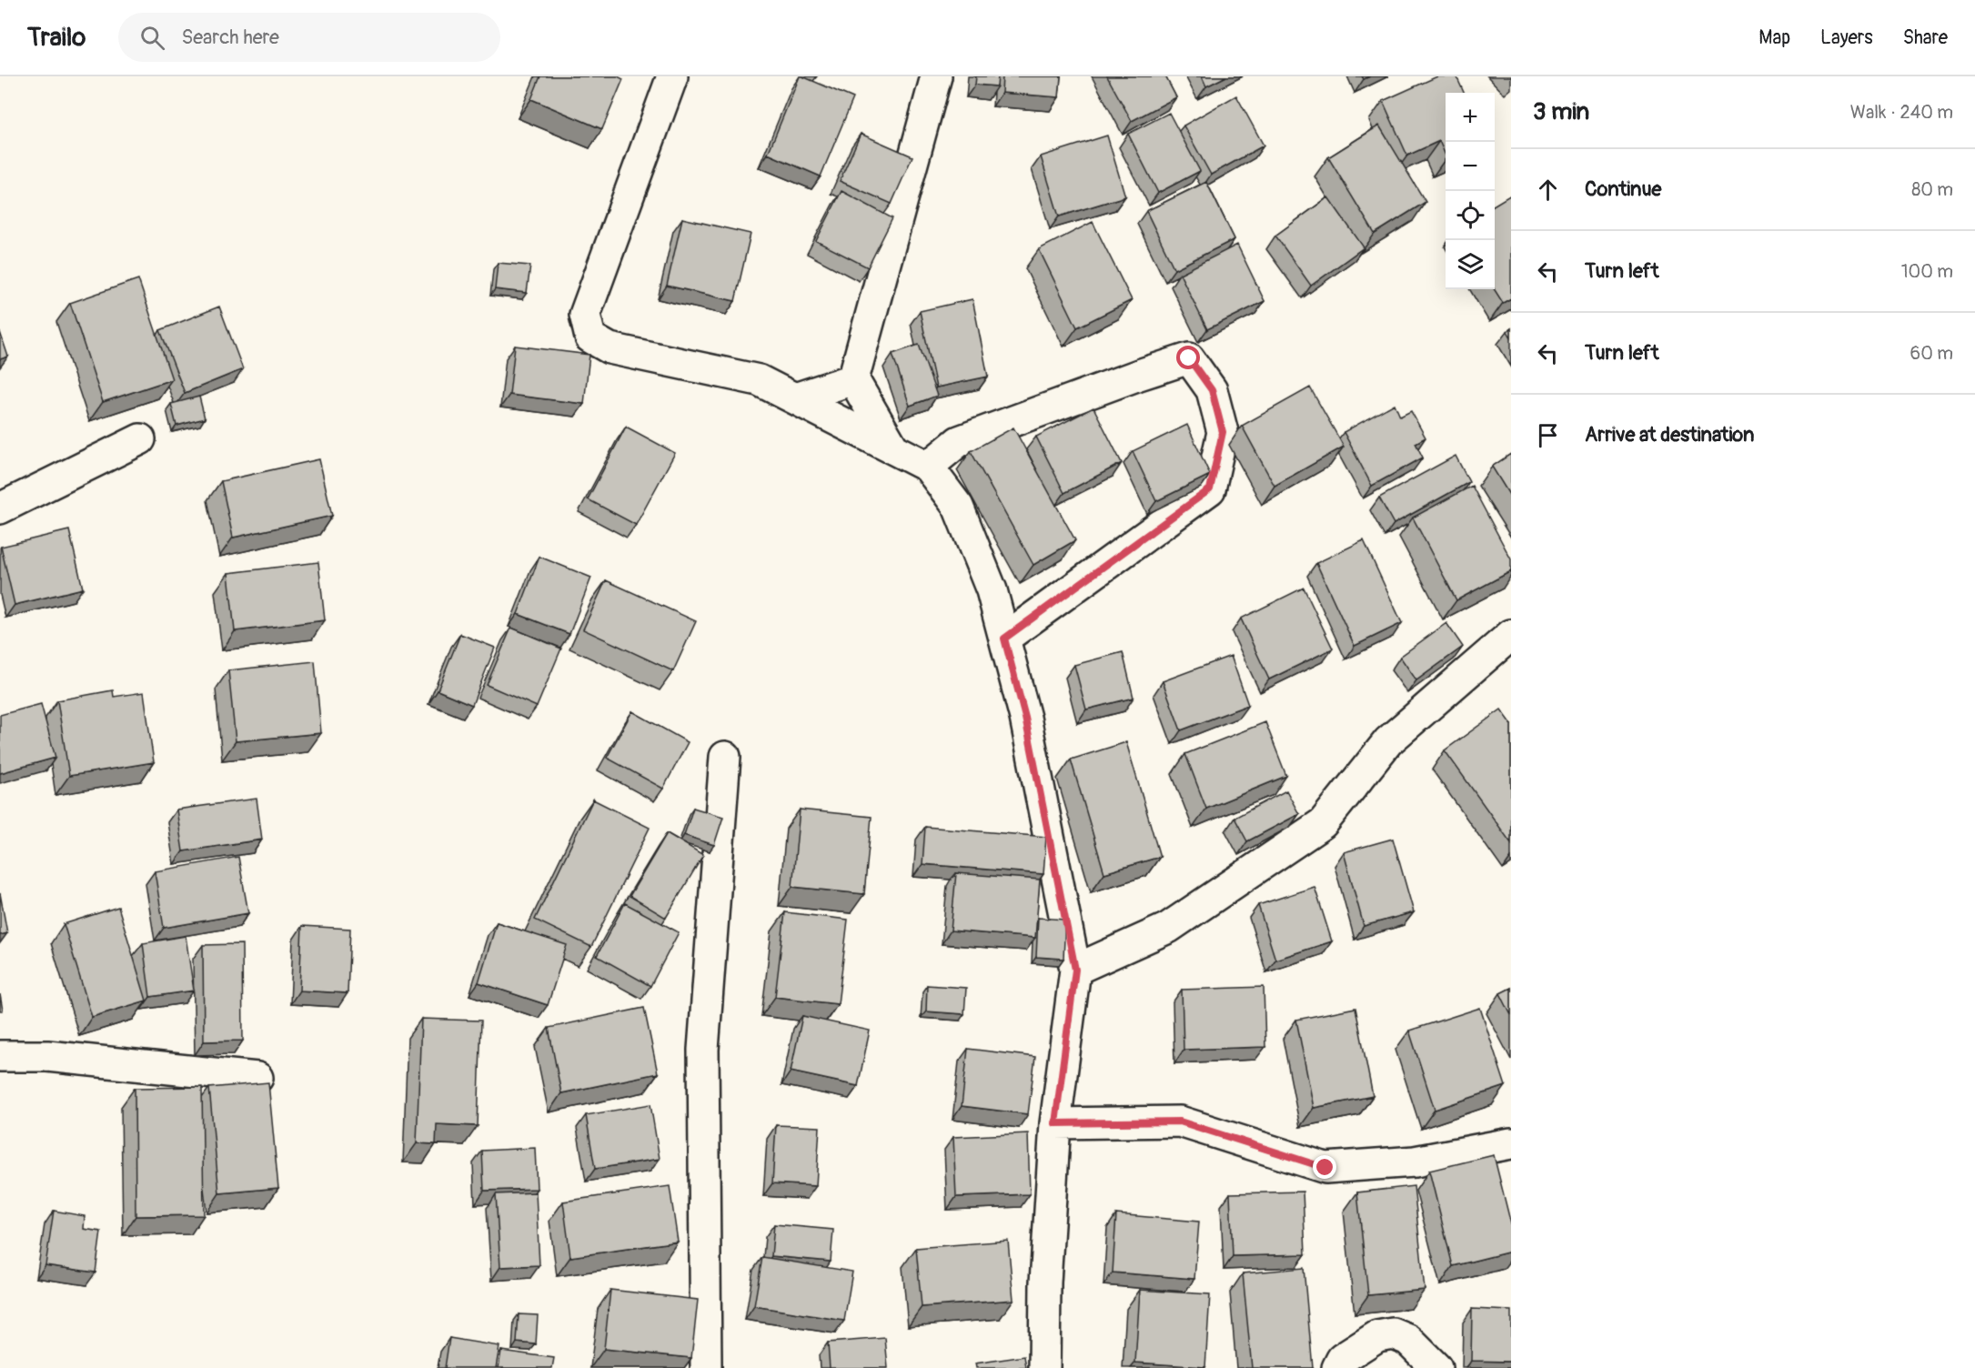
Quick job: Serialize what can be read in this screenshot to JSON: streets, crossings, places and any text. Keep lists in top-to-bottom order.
{
  "page": {
    "header": "Trailo",
    "search": "Search here",
    "nav": ["Map", "Layers", "Share"],
    "heading": ["3 min", "Walk · 240 m"],
    "map_buttons": ["+", "−"],
    "list": [
      ["Continue", "80 m"],
      ["Turn left", "100 m"],
      ["Turn left", "60 m"],
      "Arrive at destination"
    ]
  }
}
